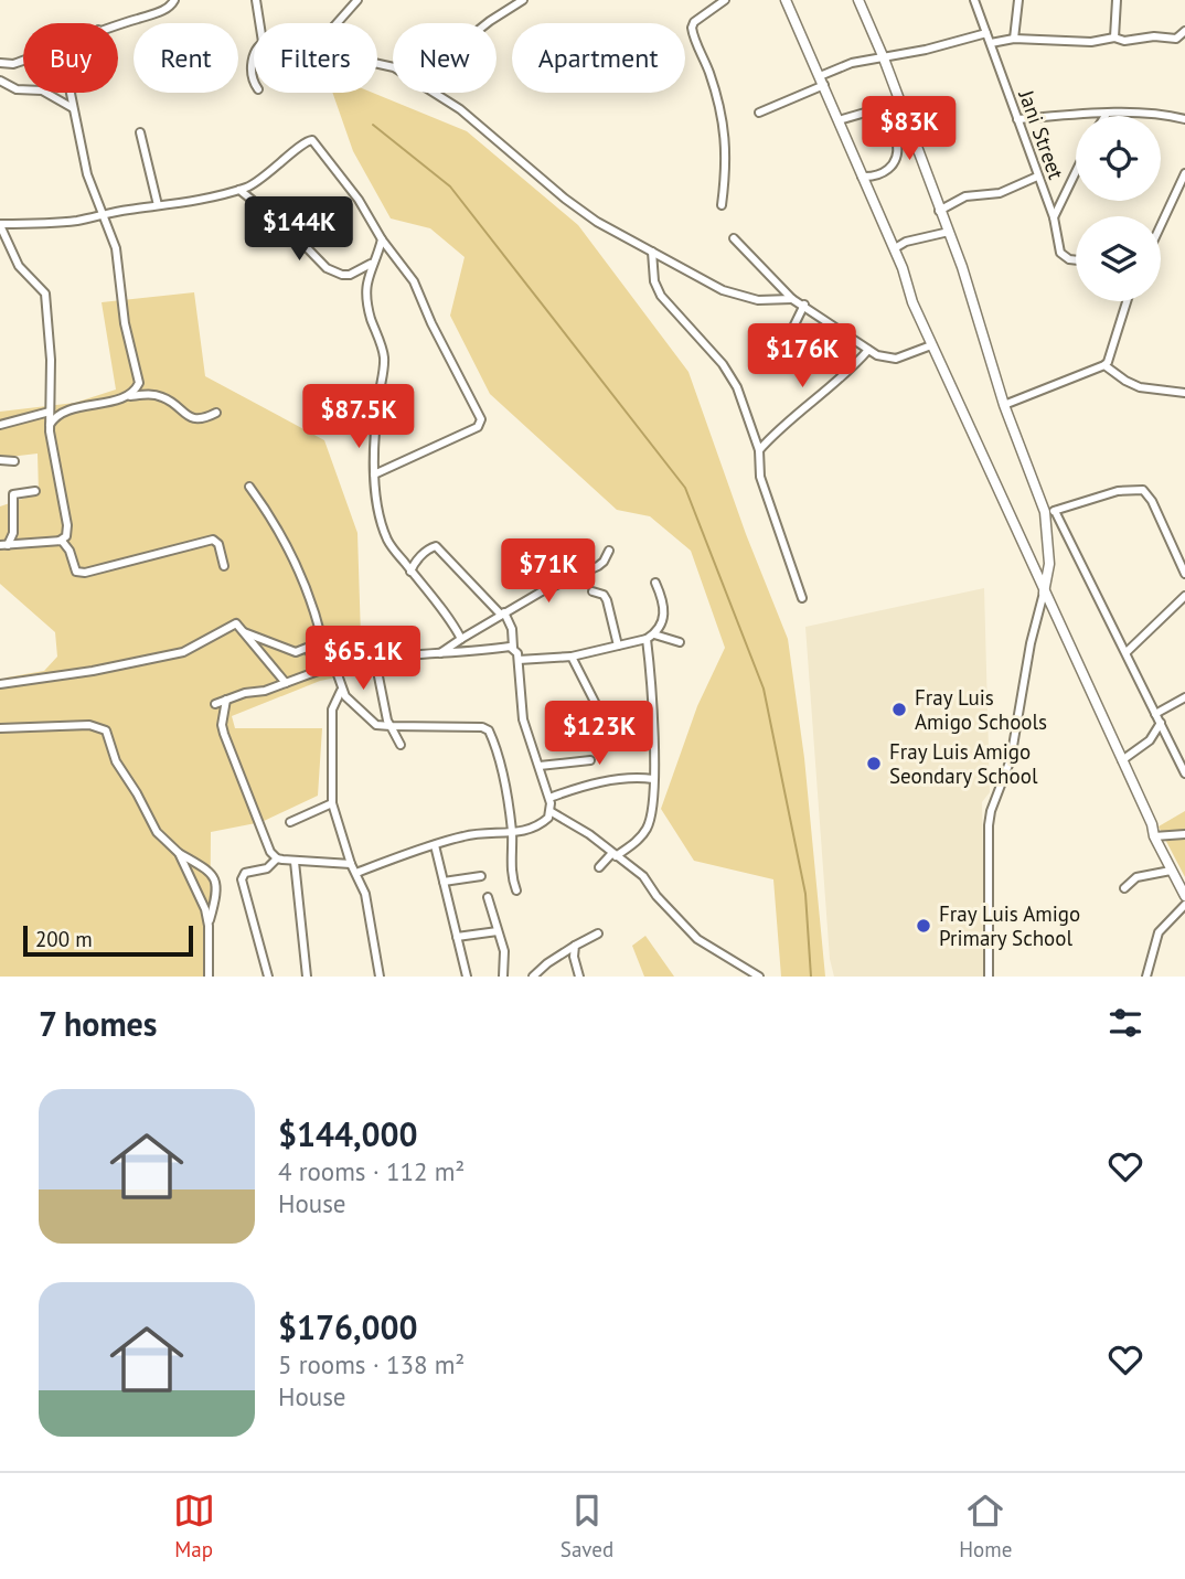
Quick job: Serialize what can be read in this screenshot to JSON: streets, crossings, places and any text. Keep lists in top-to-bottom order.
{
  "streets": {
    "street": ["Jani Street"]
  },
  "places": ["Fray Luis Amigo Schools", "Fray Luis Amigo Seondary School", "Fray Luis Amigo Primary School"],
  "scale_bar": "200 m",
  "page": {
    "chip": [
      "Buy",
      "Rent",
      "Filters",
      "New",
      "Apartment"
    ],
    "price": [
      "$83K",
      "$144K",
      "$176K",
      "$87.5K",
      "$71K",
      "$65.1K",
      "$123K"
    ],
    "scale": "200 m",
    "heading": "7 homes",
    "list": [
      {
        "name": "$144,000",
        "note": "4 rooms · 112 m² · House"
      },
      {
        "name": "$176,000",
        "note": "5 rooms · 138 m² · House"
      }
    ],
    "tabs": ["Map", "Saved", "Home"]
  }
}
